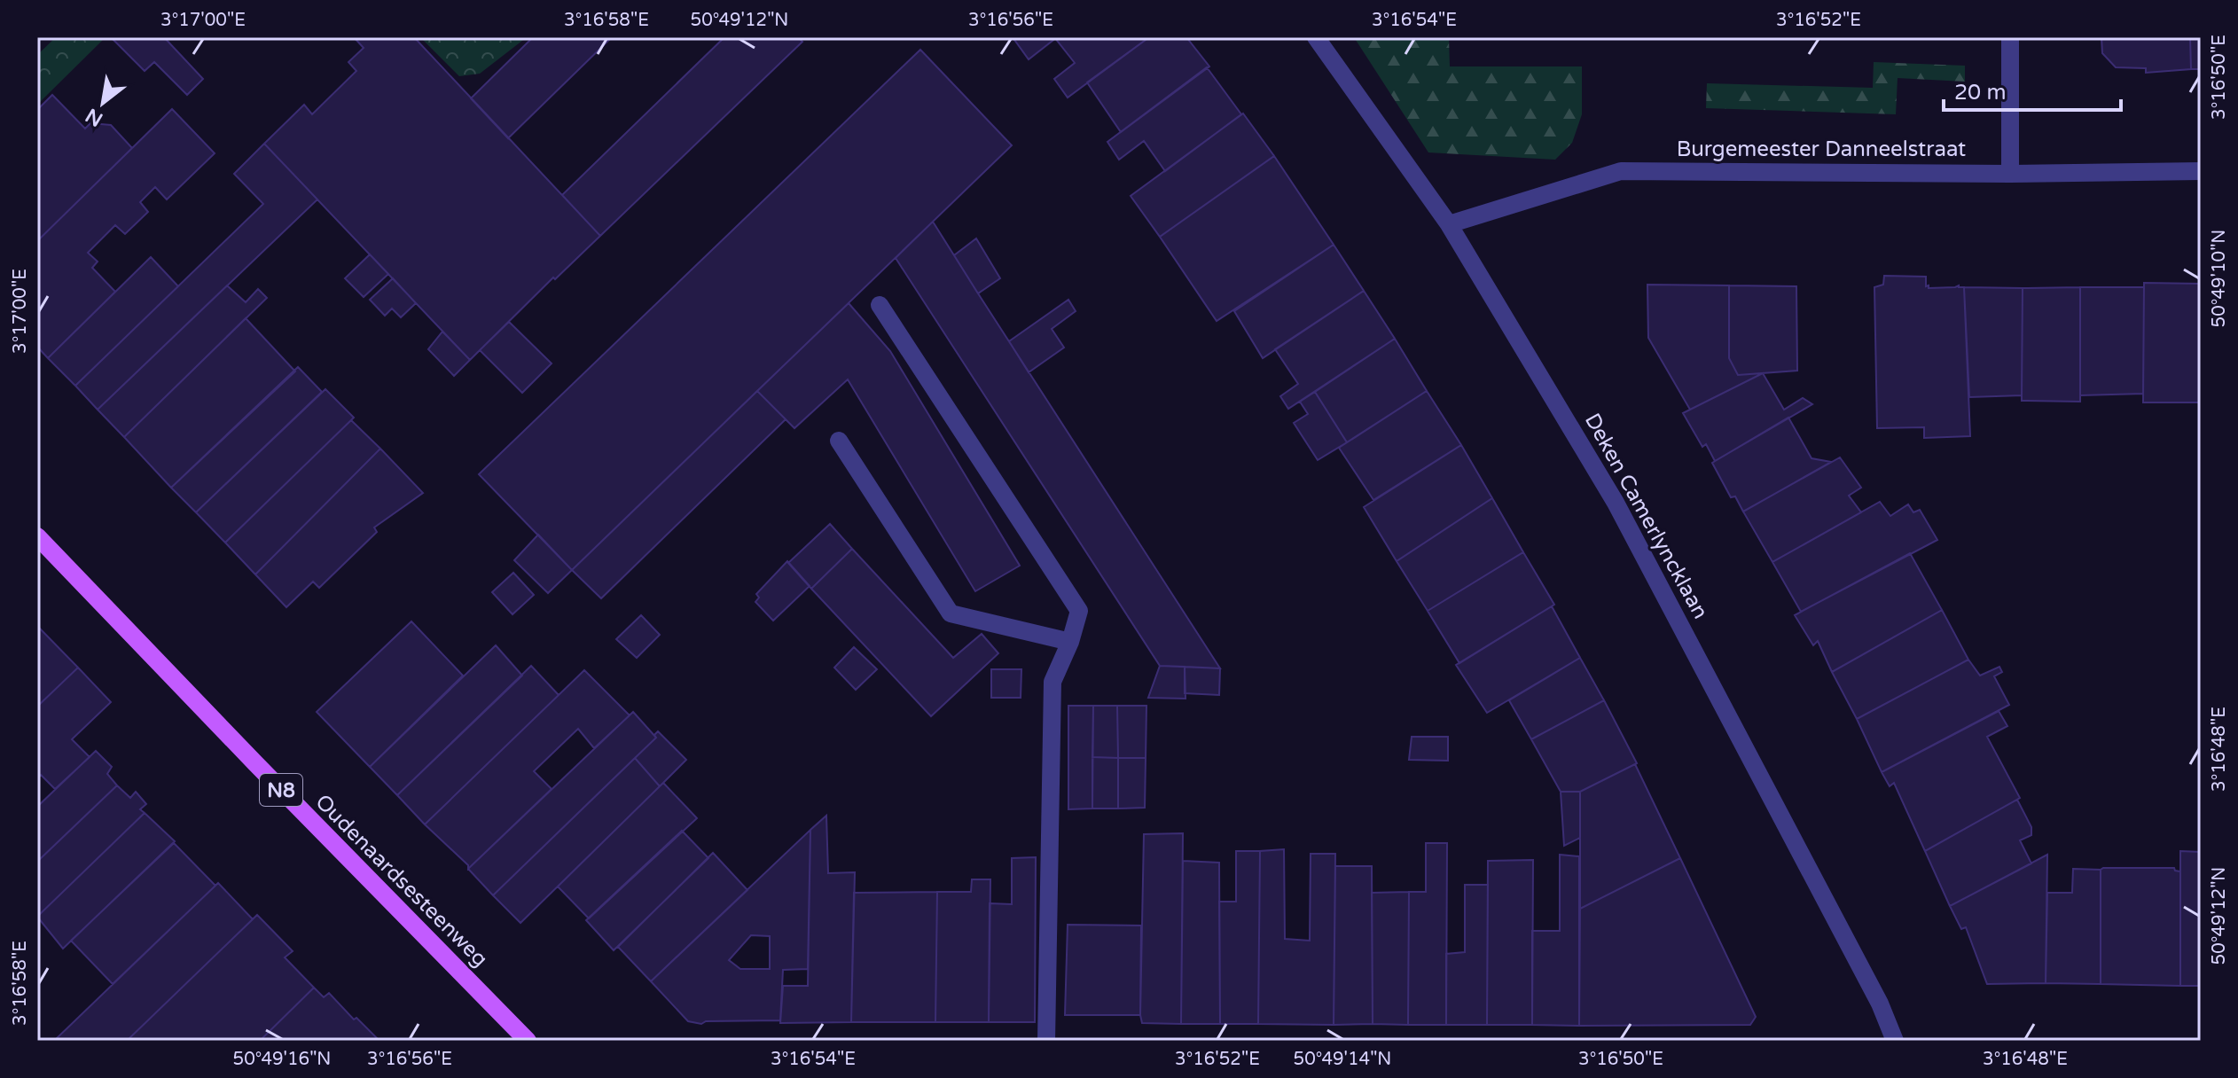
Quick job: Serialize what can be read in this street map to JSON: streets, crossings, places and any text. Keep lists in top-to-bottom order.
{
  "streets": {
    "main road": ["N8", "Oudenaardsesteenweg"],
    "street": ["Burgemeester Danneelstraat", "Deken Camerlyncklaan"]
  },
  "crossings": [
    ["Burgemeester Danneelstraat", "Deken Camerlyncklaan"]
  ],
  "scale_bar": "20 m",
  "north": "bottom left",
  "coordinates": [
    "3°17'00\"E",
    "3°16'58\"E",
    "50°49'12\"N",
    "3°16'56\"E",
    "3°16'54\"E",
    "3°16'52\"E",
    "3°16'50\"E",
    "50°49'10\"N",
    "3°16'48\"E",
    "50°49'16\"N",
    "50°49'14\"N"
  ]
}
